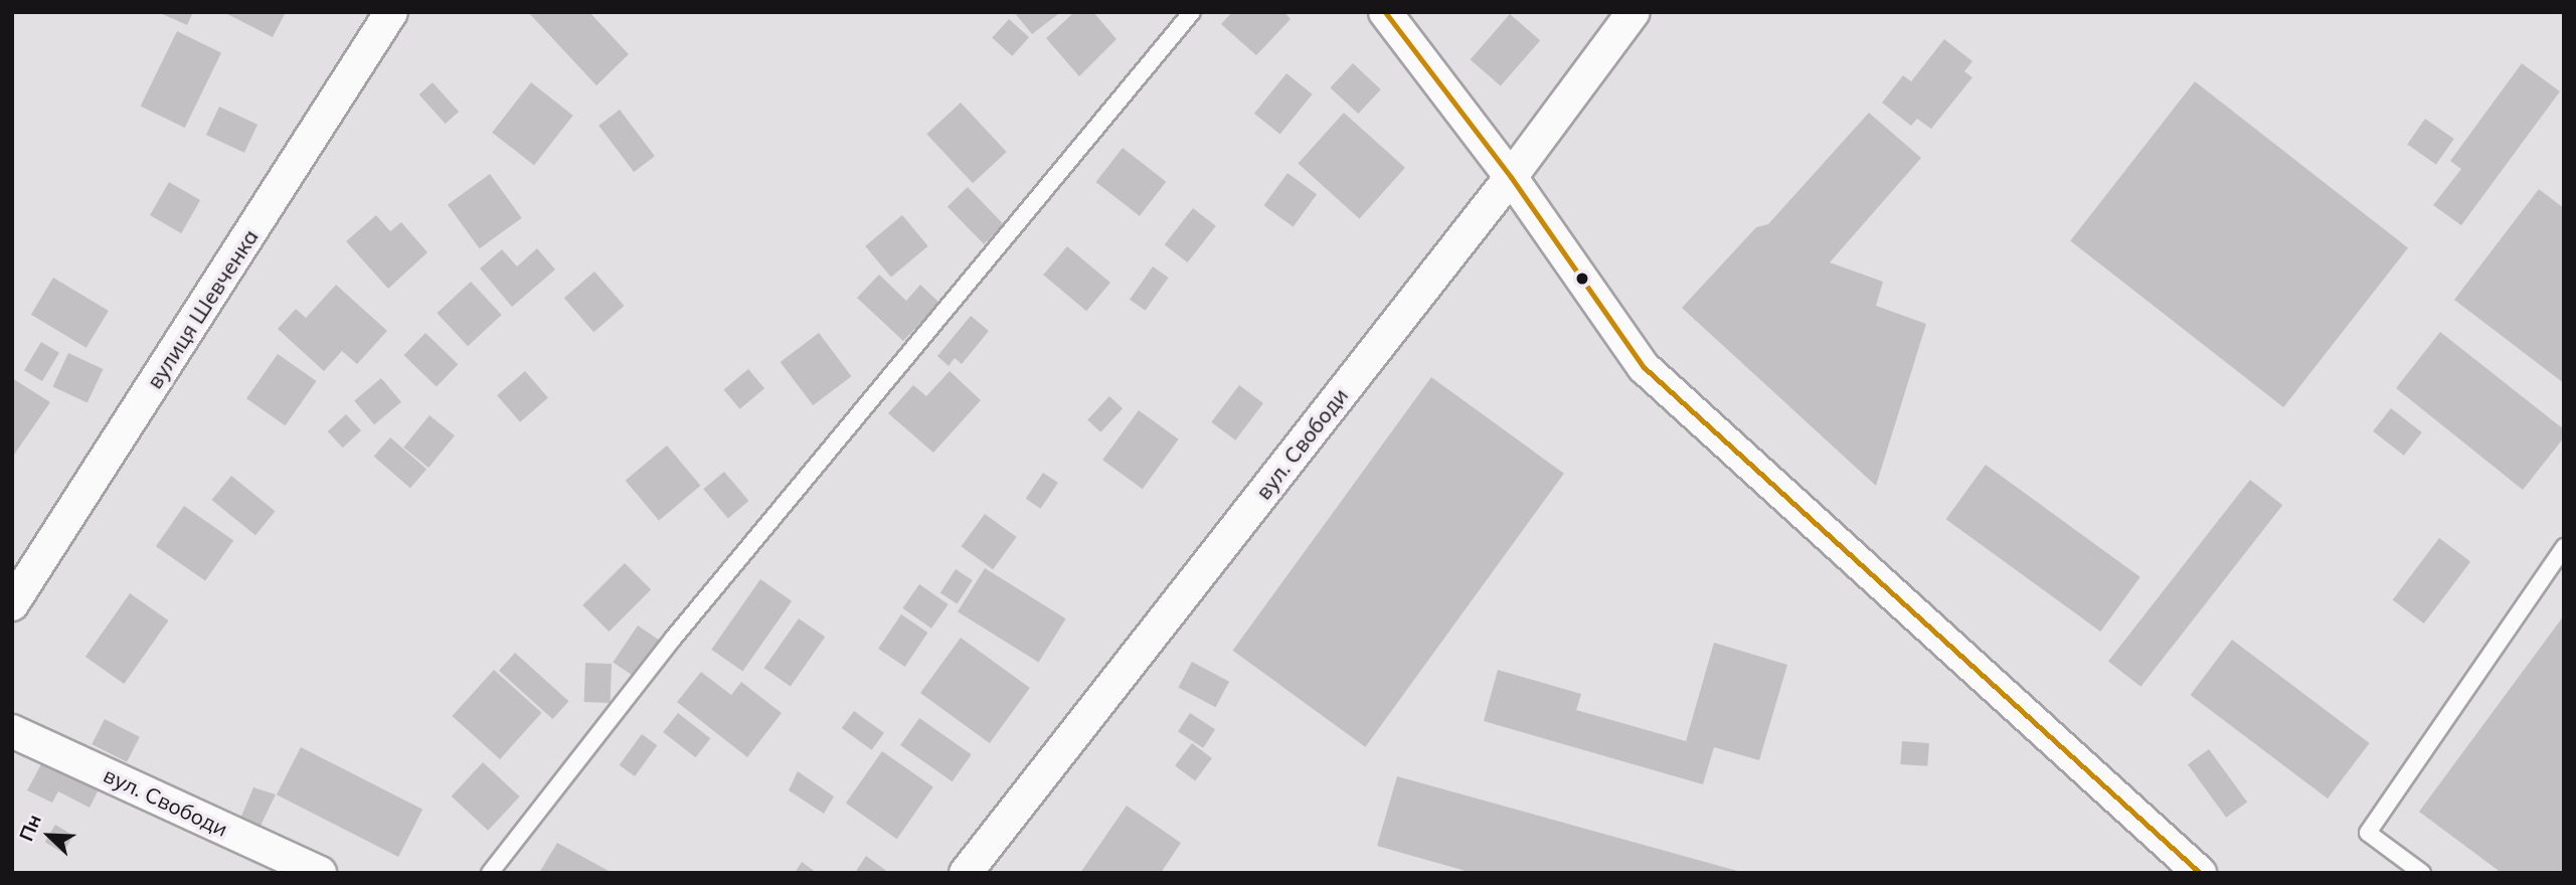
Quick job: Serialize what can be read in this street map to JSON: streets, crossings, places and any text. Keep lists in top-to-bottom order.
{
  "streets": {
    "street": ["вулиця Шевченка", "вул. Свободи"]
  },
  "north": "top left"
}
